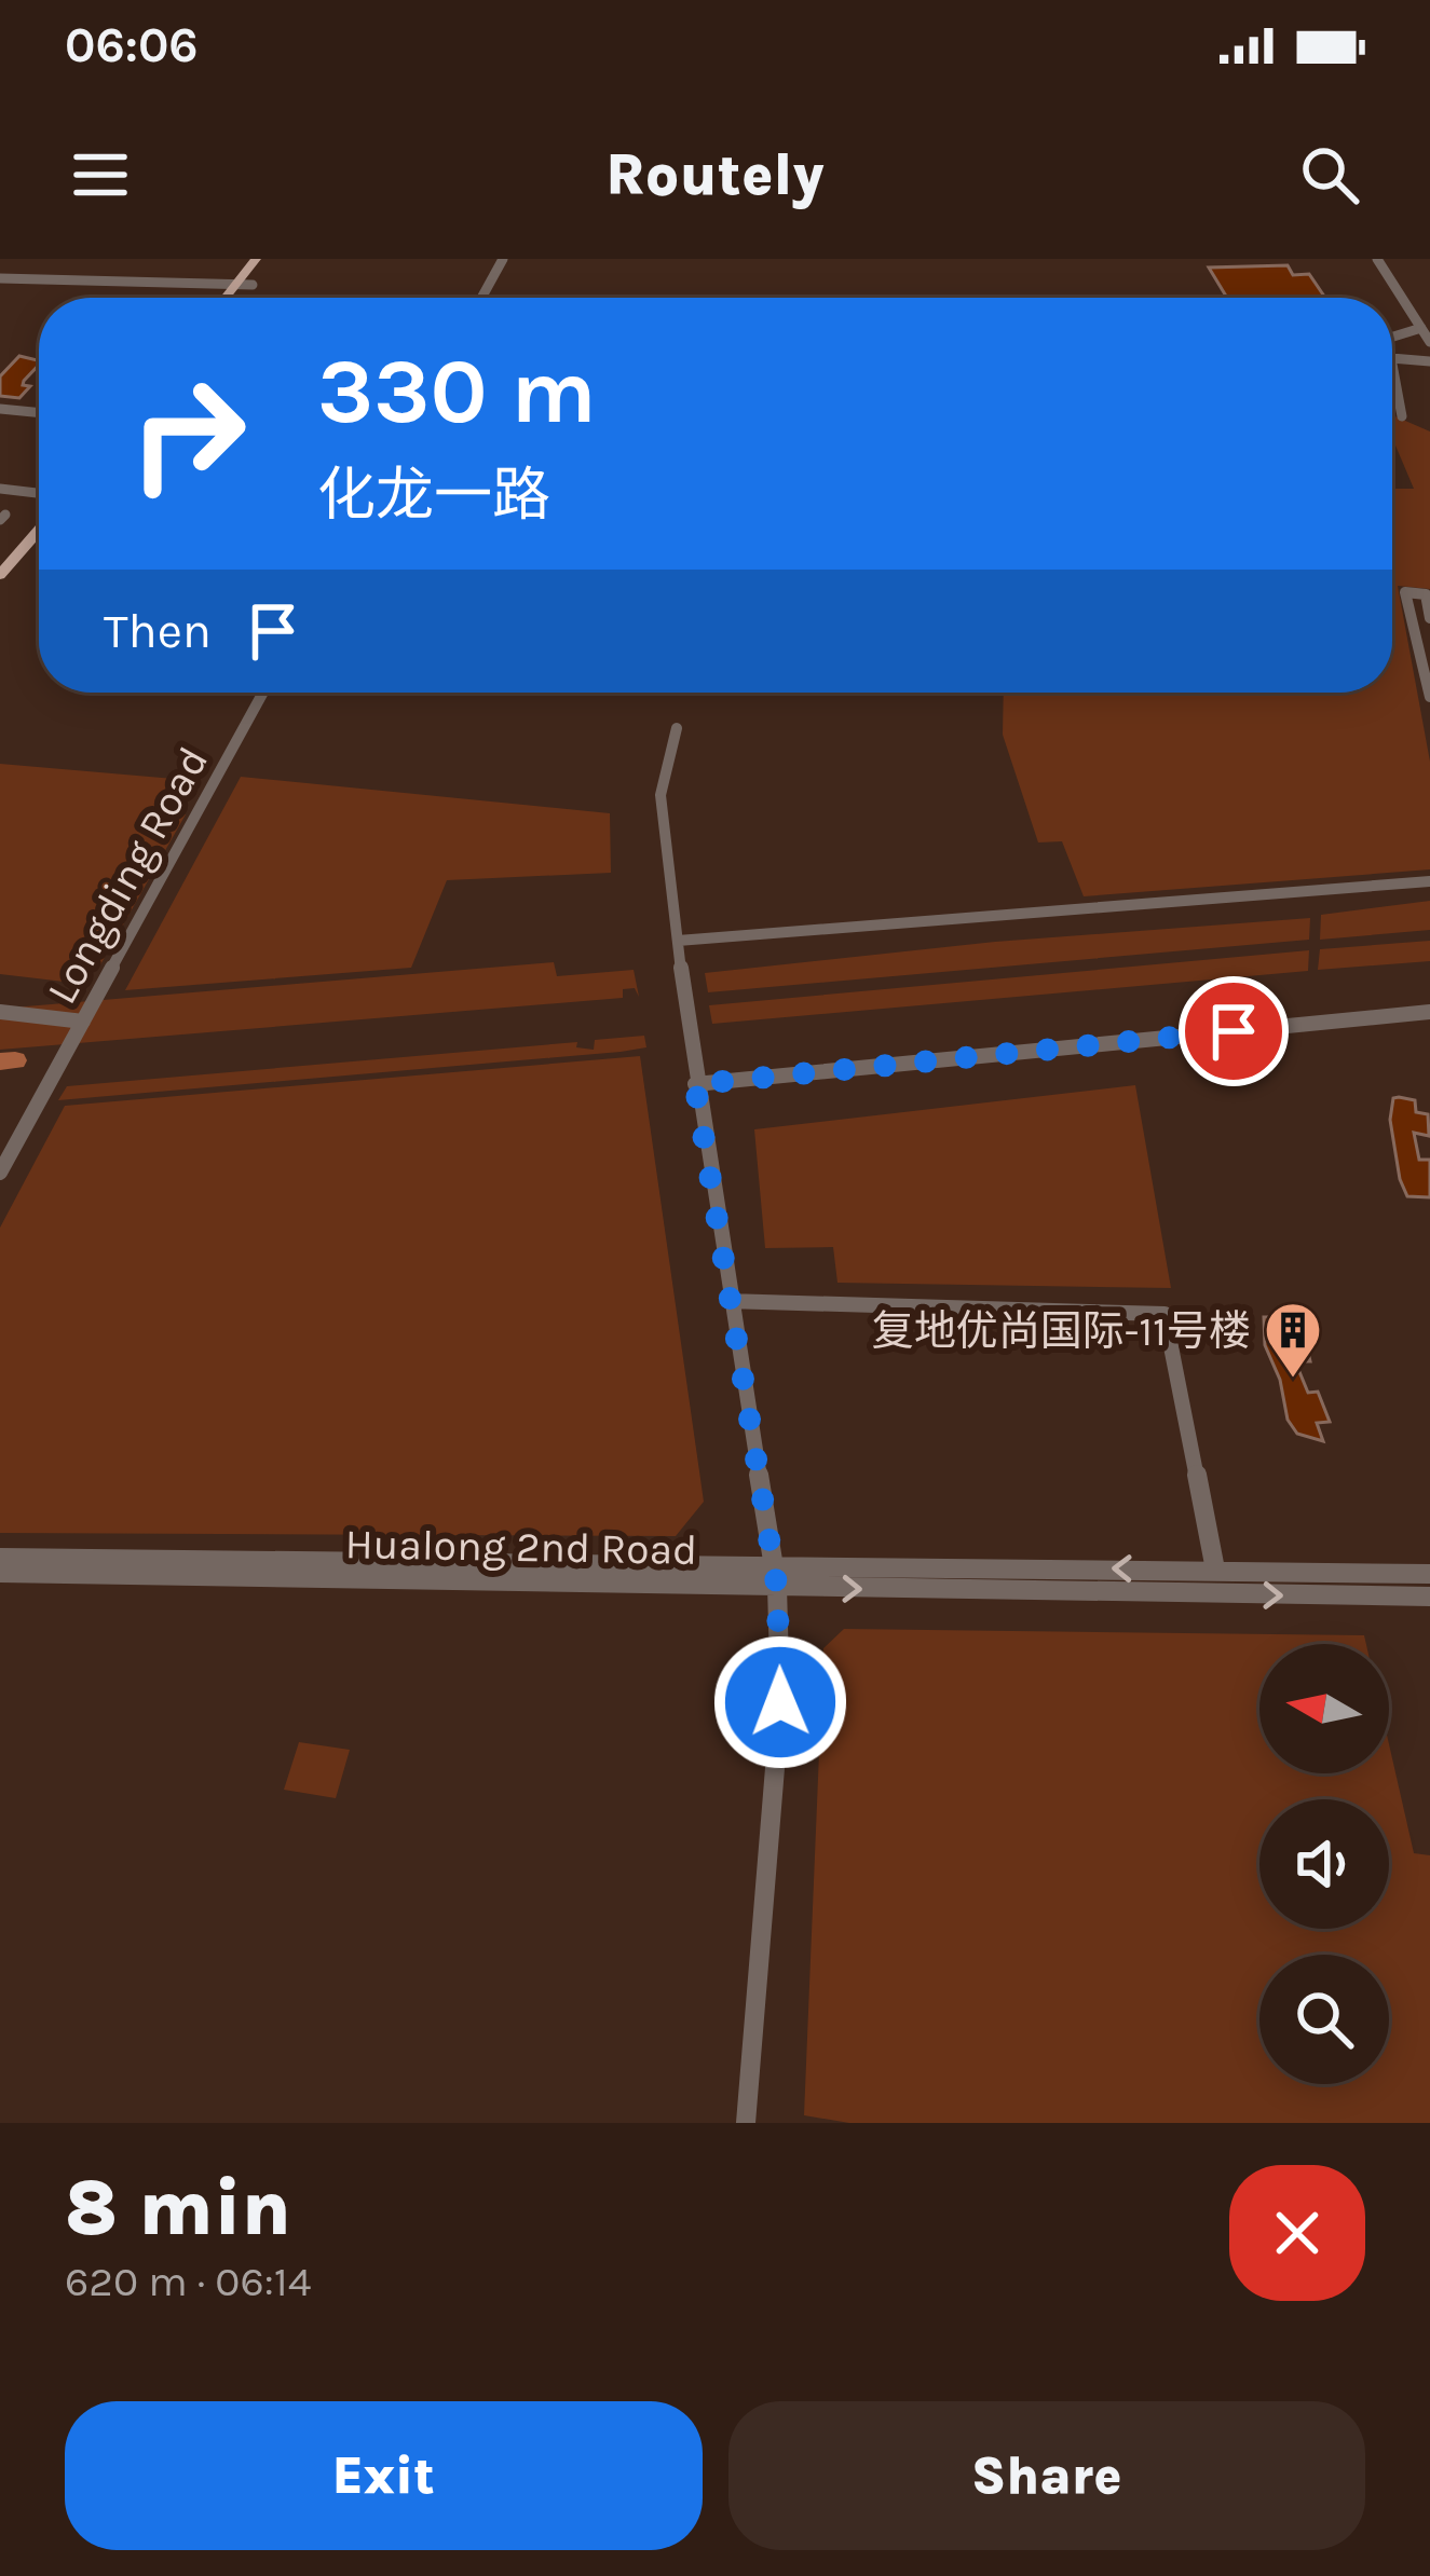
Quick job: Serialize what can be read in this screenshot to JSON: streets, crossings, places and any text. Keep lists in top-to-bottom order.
{
  "streets": {
    "street": ["Longding Road", "Hualong 2nd Road"]
  },
  "places": {
    "building": ["复地优尚国际-11号楼"]
  },
  "north": "left",
  "page": {
    "status": "06:06",
    "header": "Routely",
    "turn": ["330 m", "化龙一路"],
    "then": "Then",
    "heading": ["8 min", "620 m · 06:14"],
    "buttons": ["Exit", "Share"]
  }
}
